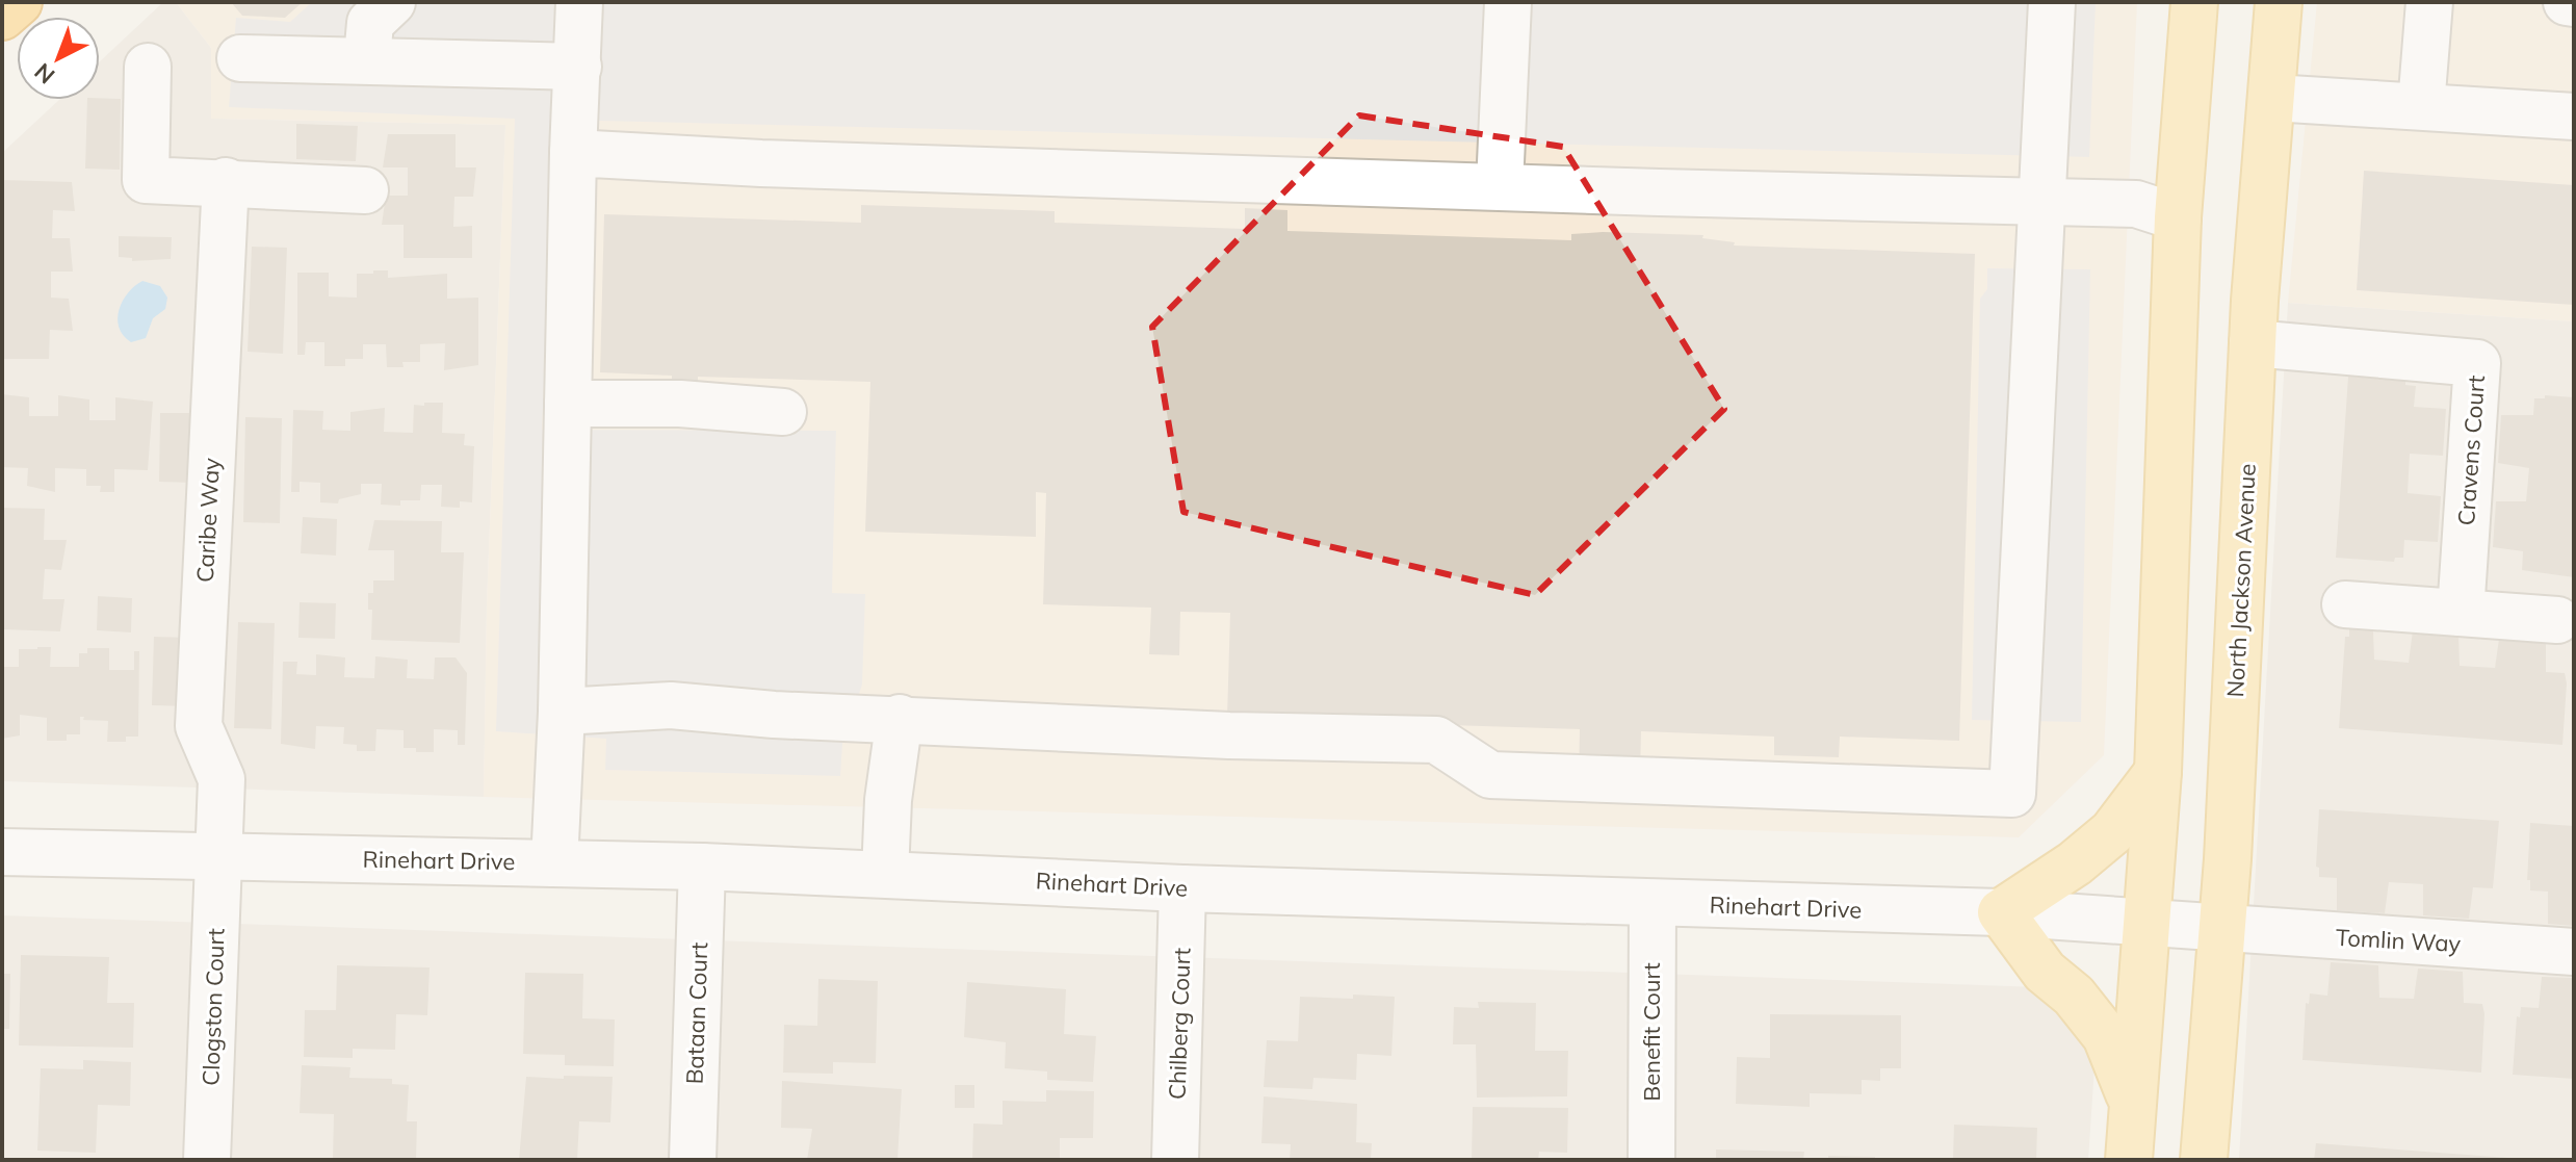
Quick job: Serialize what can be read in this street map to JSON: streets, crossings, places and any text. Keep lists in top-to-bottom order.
{
  "streets": {
    "main road": ["North Jackson Avenue"],
    "street": [
      "Cravens Court",
      "Caribe Way",
      "Rinehart Drive",
      "Tomlin Way",
      "Clogston Court",
      "Bataan Court",
      "Chilberg Court",
      "Benefit Court"
    ]
  },
  "crossings": [
    ["Cravens Court", "North Jackson Avenue"],
    ["Caribe Way", "Rinehart Drive"],
    ["Caribe Way", "Clogston Court"],
    ["North Jackson Avenue", "Rinehart Drive"],
    ["North Jackson Avenue", "Tomlin Way"],
    ["Rinehart Drive", "Tomlin Way"],
    ["Rinehart Drive", "Clogston Court"],
    ["Rinehart Drive", "Bataan Court"],
    ["Rinehart Drive", "Chilberg Court"],
    ["Rinehart Drive", "Benefit Court"]
  ],
  "north": "bottom left"
}
